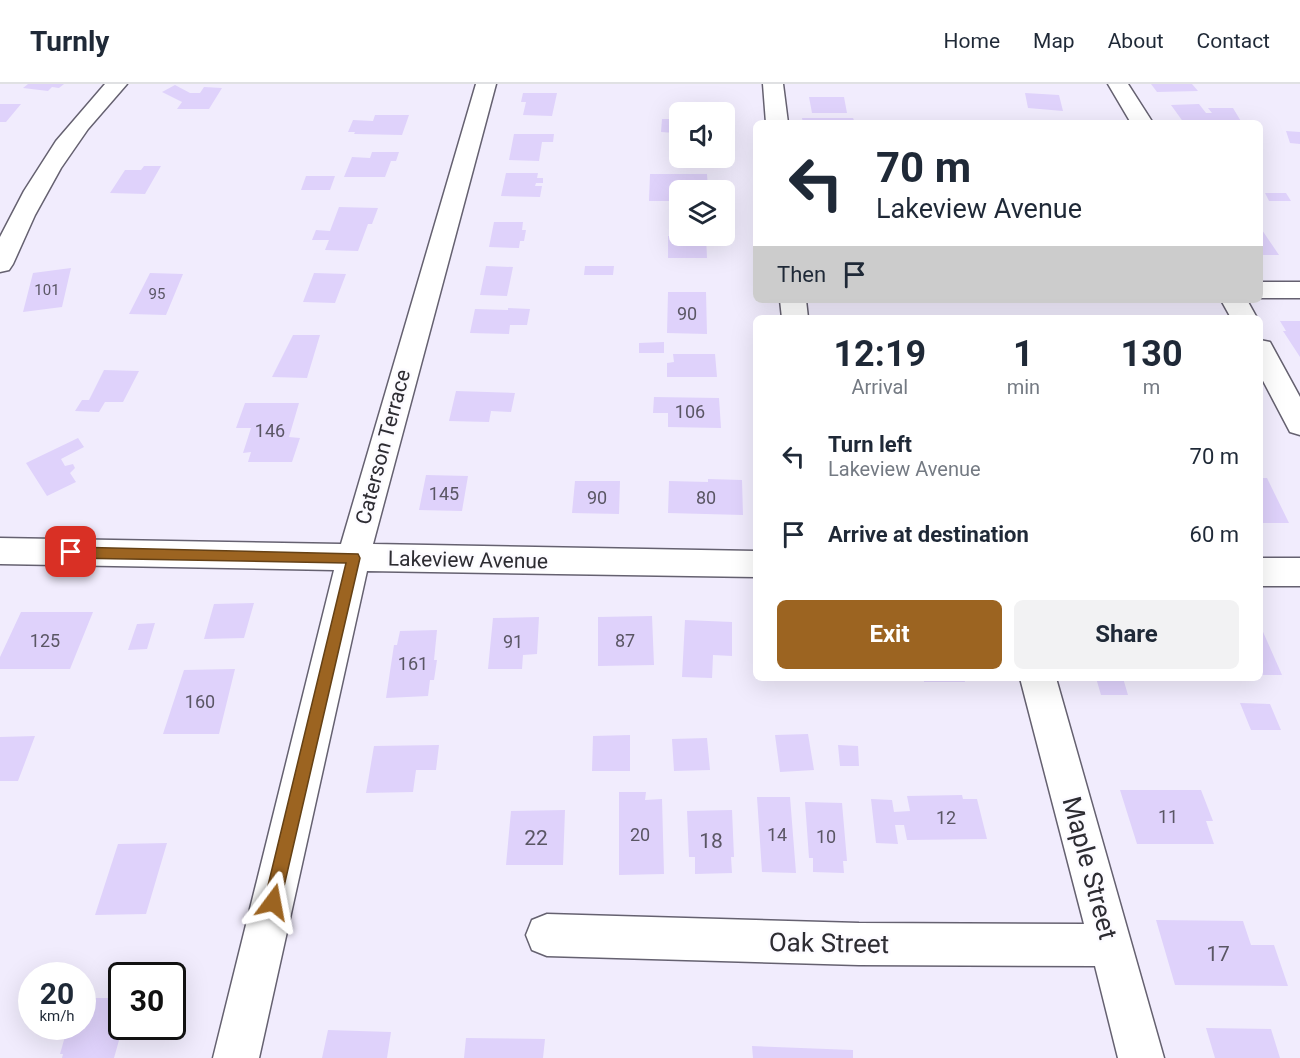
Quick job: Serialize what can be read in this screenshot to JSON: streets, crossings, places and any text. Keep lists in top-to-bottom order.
{
  "streets": {
    "street": [
      "Caterson Terrace",
      "Lakeview Avenue",
      "Maple Street",
      "Oak Street"
    ]
  },
  "crossings": [
    ["Caterson Terrace", "Lakeview Avenue"],
    ["Maple Street", "Oak Street"]
  ],
  "house_numbers": [
    "101",
    "95",
    "90",
    "106",
    "146",
    "145",
    "90",
    "80",
    "125",
    "87",
    "91",
    "161",
    "160",
    "11",
    "12",
    "20",
    "14",
    "10",
    "22",
    "18",
    "17"
  ],
  "page": {
    "header": "Turnly",
    "nav": [
      "Home",
      "Map",
      "About",
      "Contact"
    ],
    "turn": ["70 m", "Lakeview Avenue"],
    "then": "Then",
    "eta": [
      "12:19",
      "Arrival",
      "1",
      "min",
      "130",
      "m"
    ],
    "list": [
      {
        "name": "Turn left",
        "note": "Lakeview Avenue",
        "value": "70 m"
      },
      {
        "name": "Arrive at destination",
        "value": "60 m"
      }
    ],
    "buttons": ["Exit", "Share"],
    "speed": "20 km/h",
    "limit": "30"
  }
}
